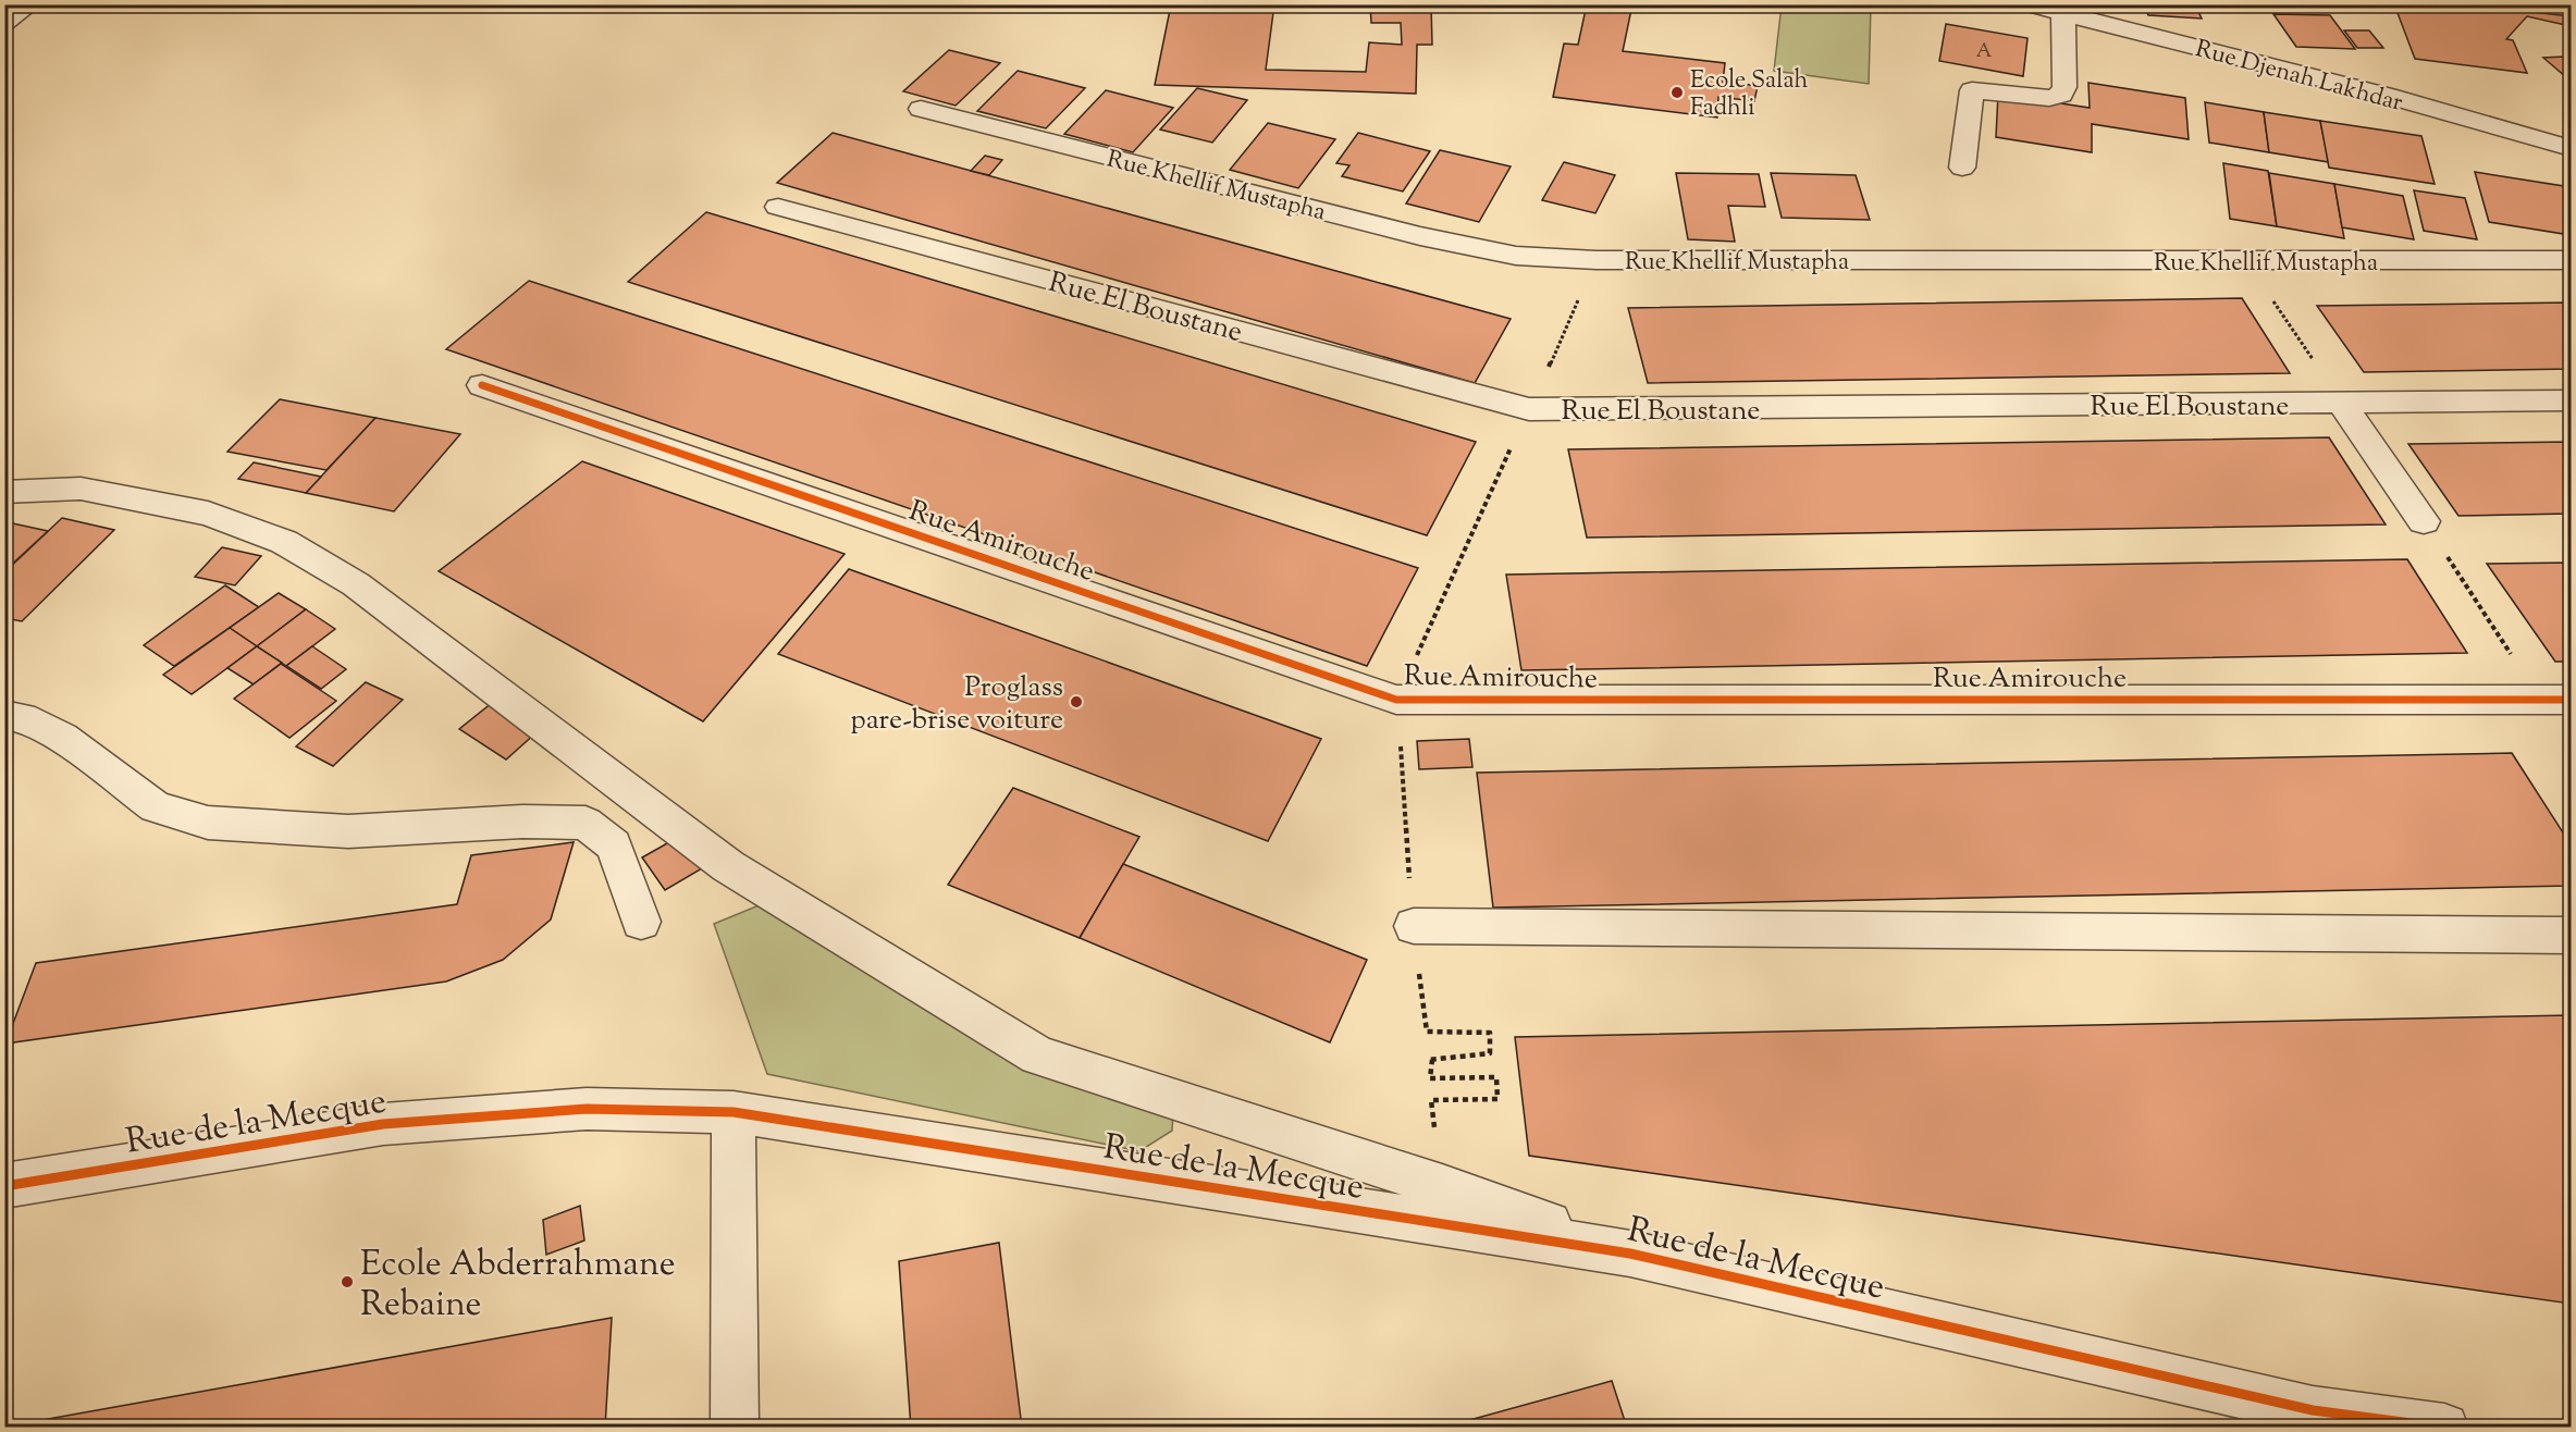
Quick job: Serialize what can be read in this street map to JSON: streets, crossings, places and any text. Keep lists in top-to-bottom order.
{
  "streets": {
    "street": [
      "Rue Djenah Lakhdar",
      "Rue Khellif Mustapha",
      "Rue El Boustane",
      "Rue Amirouche",
      "Rue de la Mecque"
    ]
  },
  "places": ["Ecole Salah Fadhli", "Proglass pare-brise voiture", "Ecole Abderrahmane Rebaine"],
  "house_numbers": ["A"]
}
